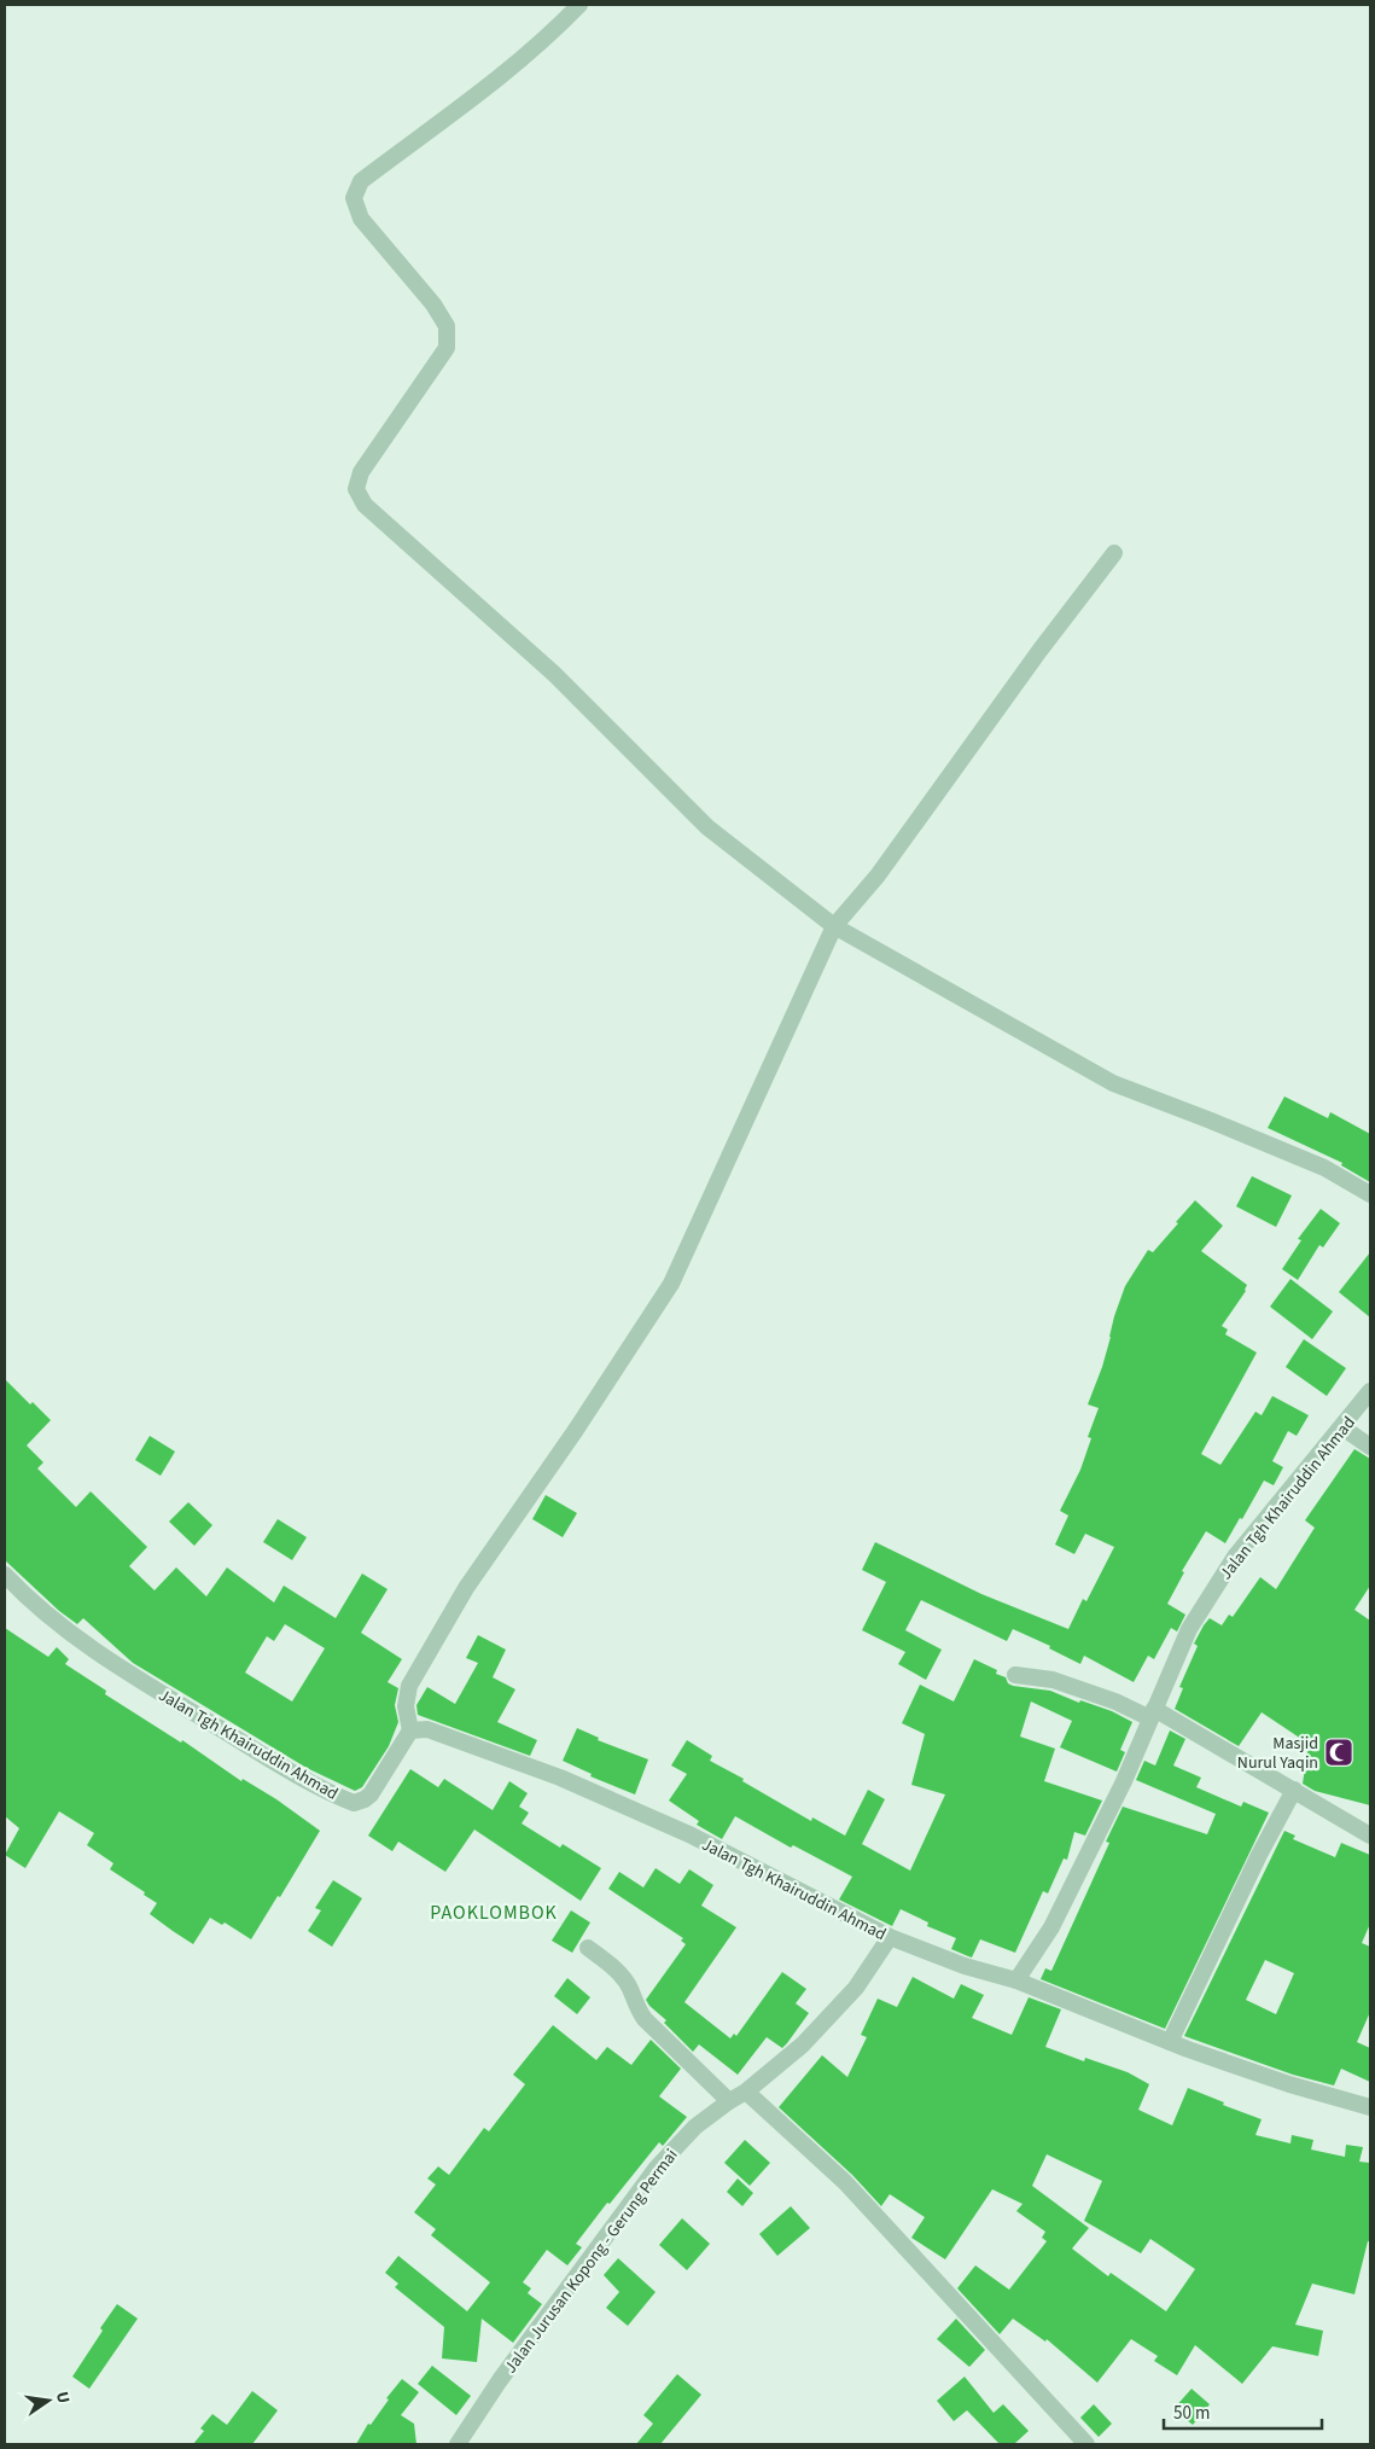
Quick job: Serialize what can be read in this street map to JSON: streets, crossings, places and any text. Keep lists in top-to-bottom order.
{
  "streets": {
    "street": ["Jalan Tgh Khairuddin Ahmad", "Jalan Jurusan Kopong - Gerung Permai"]
  },
  "crossings": [
    ["Jalan Tgh Khairuddin Ahmad", "Jalan Jurusan Kopong - Gerung Permai"]
  ],
  "districts": ["PAOKLOMBOK"],
  "places": {
    "mosque": ["Masjid Nurul Yaqin"]
  },
  "scale_bar": "50 m",
  "north": "right"
}
